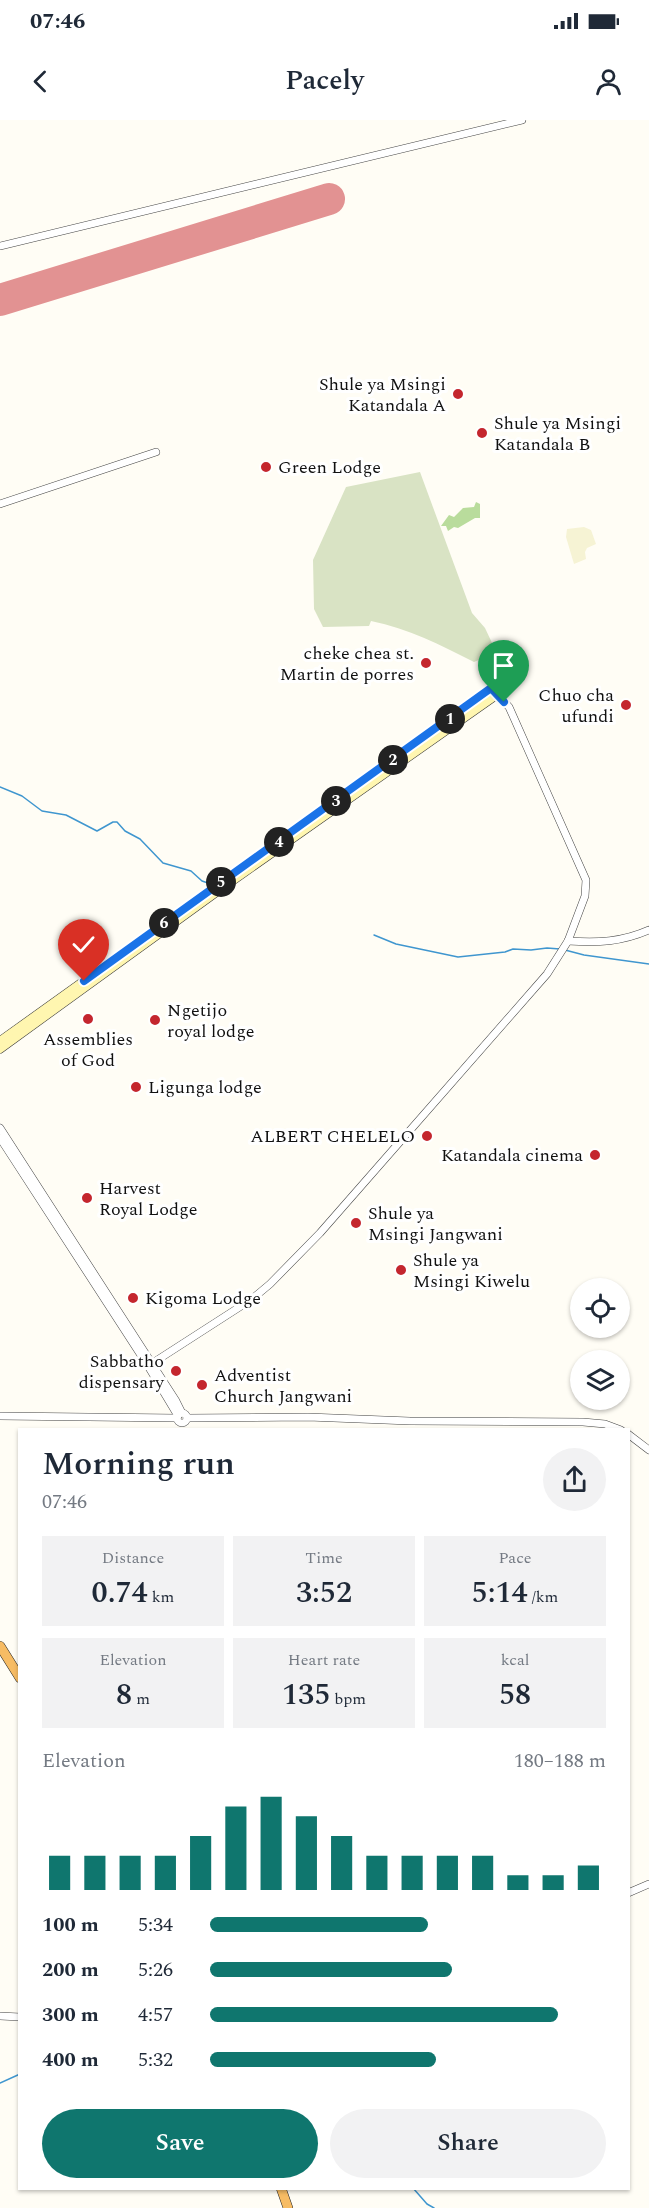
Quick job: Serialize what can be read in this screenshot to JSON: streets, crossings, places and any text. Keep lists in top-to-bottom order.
{
  "places": [
    "Shule ya Msingi Katandala A",
    "Shule ya Msingi Katandala B",
    "Green Lodge",
    "cheke chea st. Martin de porres",
    "Chuo cha ufundi",
    "Assemblies of God",
    "Ngetijo royal lodge",
    "Ligunga lodge",
    "ALBERT CHELELO",
    "Katandala cinema",
    "Harvest Royal Lodge",
    "Shule ya Msingi Jangwani",
    "Shule ya Msingi Kiwelu",
    "Kigoma Lodge",
    "Sabbatho dispensary",
    "Adventist Church Jangwani"
  ],
  "page": {
    "status": "07:46",
    "header": "Pacely",
    "pins": [
      "1",
      "2",
      "3",
      "4",
      "5",
      "6"
    ],
    "heading": ["Morning run", "07:46"],
    "stats": [
      ["Distance", "0.74 km"],
      ["Time", "3:52"],
      ["Pace", "5:14 /km"],
      ["Elevation", "8 m"],
      ["Heart rate", "135 bpm"],
      ["kcal", "58"]
    ],
    "chart": ["Elevation", "180–188 m"],
    "list": [
      {
        "name": "100 m",
        "note": "5:34"
      },
      {
        "name": "200 m",
        "note": "5:26"
      },
      {
        "name": "300 m",
        "note": "4:57"
      },
      {
        "name": "400 m",
        "note": "5:32"
      }
    ],
    "buttons": ["Save", "Share"]
  }
}
